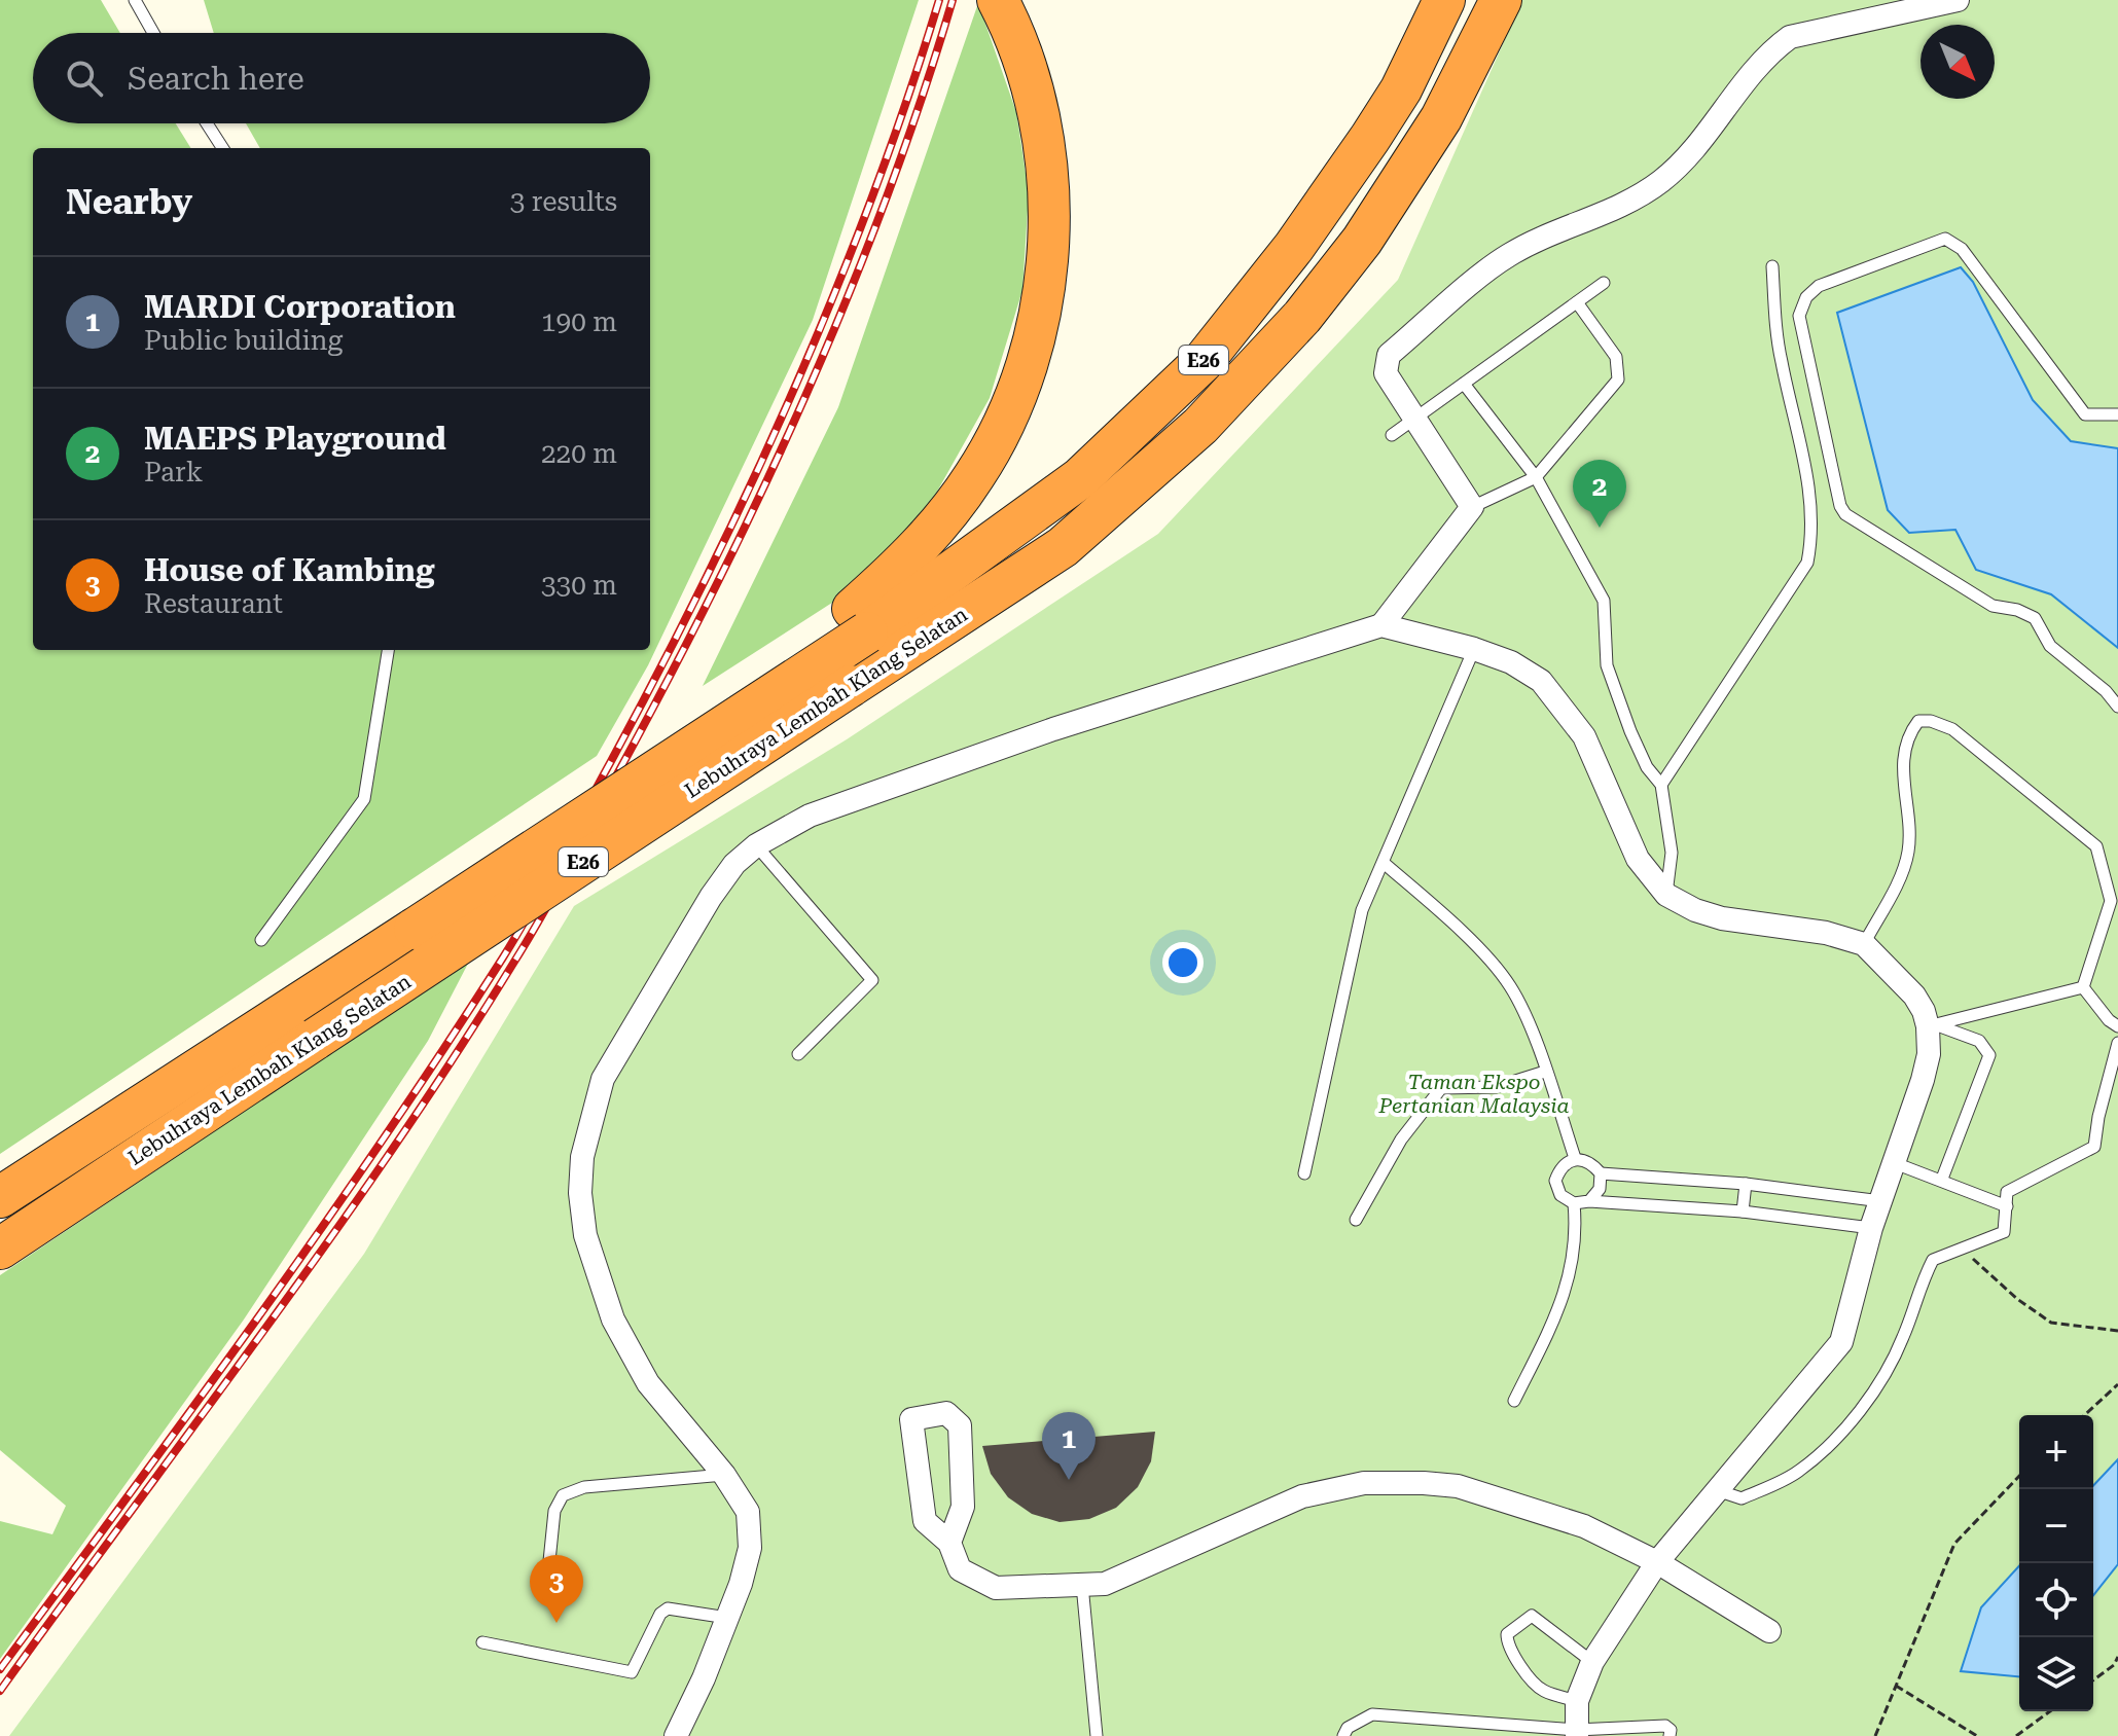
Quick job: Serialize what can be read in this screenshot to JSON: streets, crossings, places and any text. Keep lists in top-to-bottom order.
{
  "streets": {
    "highway": ["E26", "Lebuhraya Lembah Klang Selatan"]
  },
  "parks": ["Taman Ekspo Pertanian Malaysia"],
  "north": "bottom right",
  "page": {
    "search": "Search here",
    "heading": ["Nearby", "3 results"],
    "list": [
      {
        "mark": "1",
        "name": "MARDI Corporation",
        "note": "Public building",
        "value": "190 m"
      },
      {
        "mark": "2",
        "name": "MAEPS Playground",
        "note": "Park",
        "value": "220 m"
      },
      {
        "mark": "3",
        "name": "House of Kambing",
        "note": "Restaurant",
        "value": "330 m"
      }
    ],
    "pins": ["2", "1", "3"],
    "map_buttons": ["+", "−"]
  }
}
